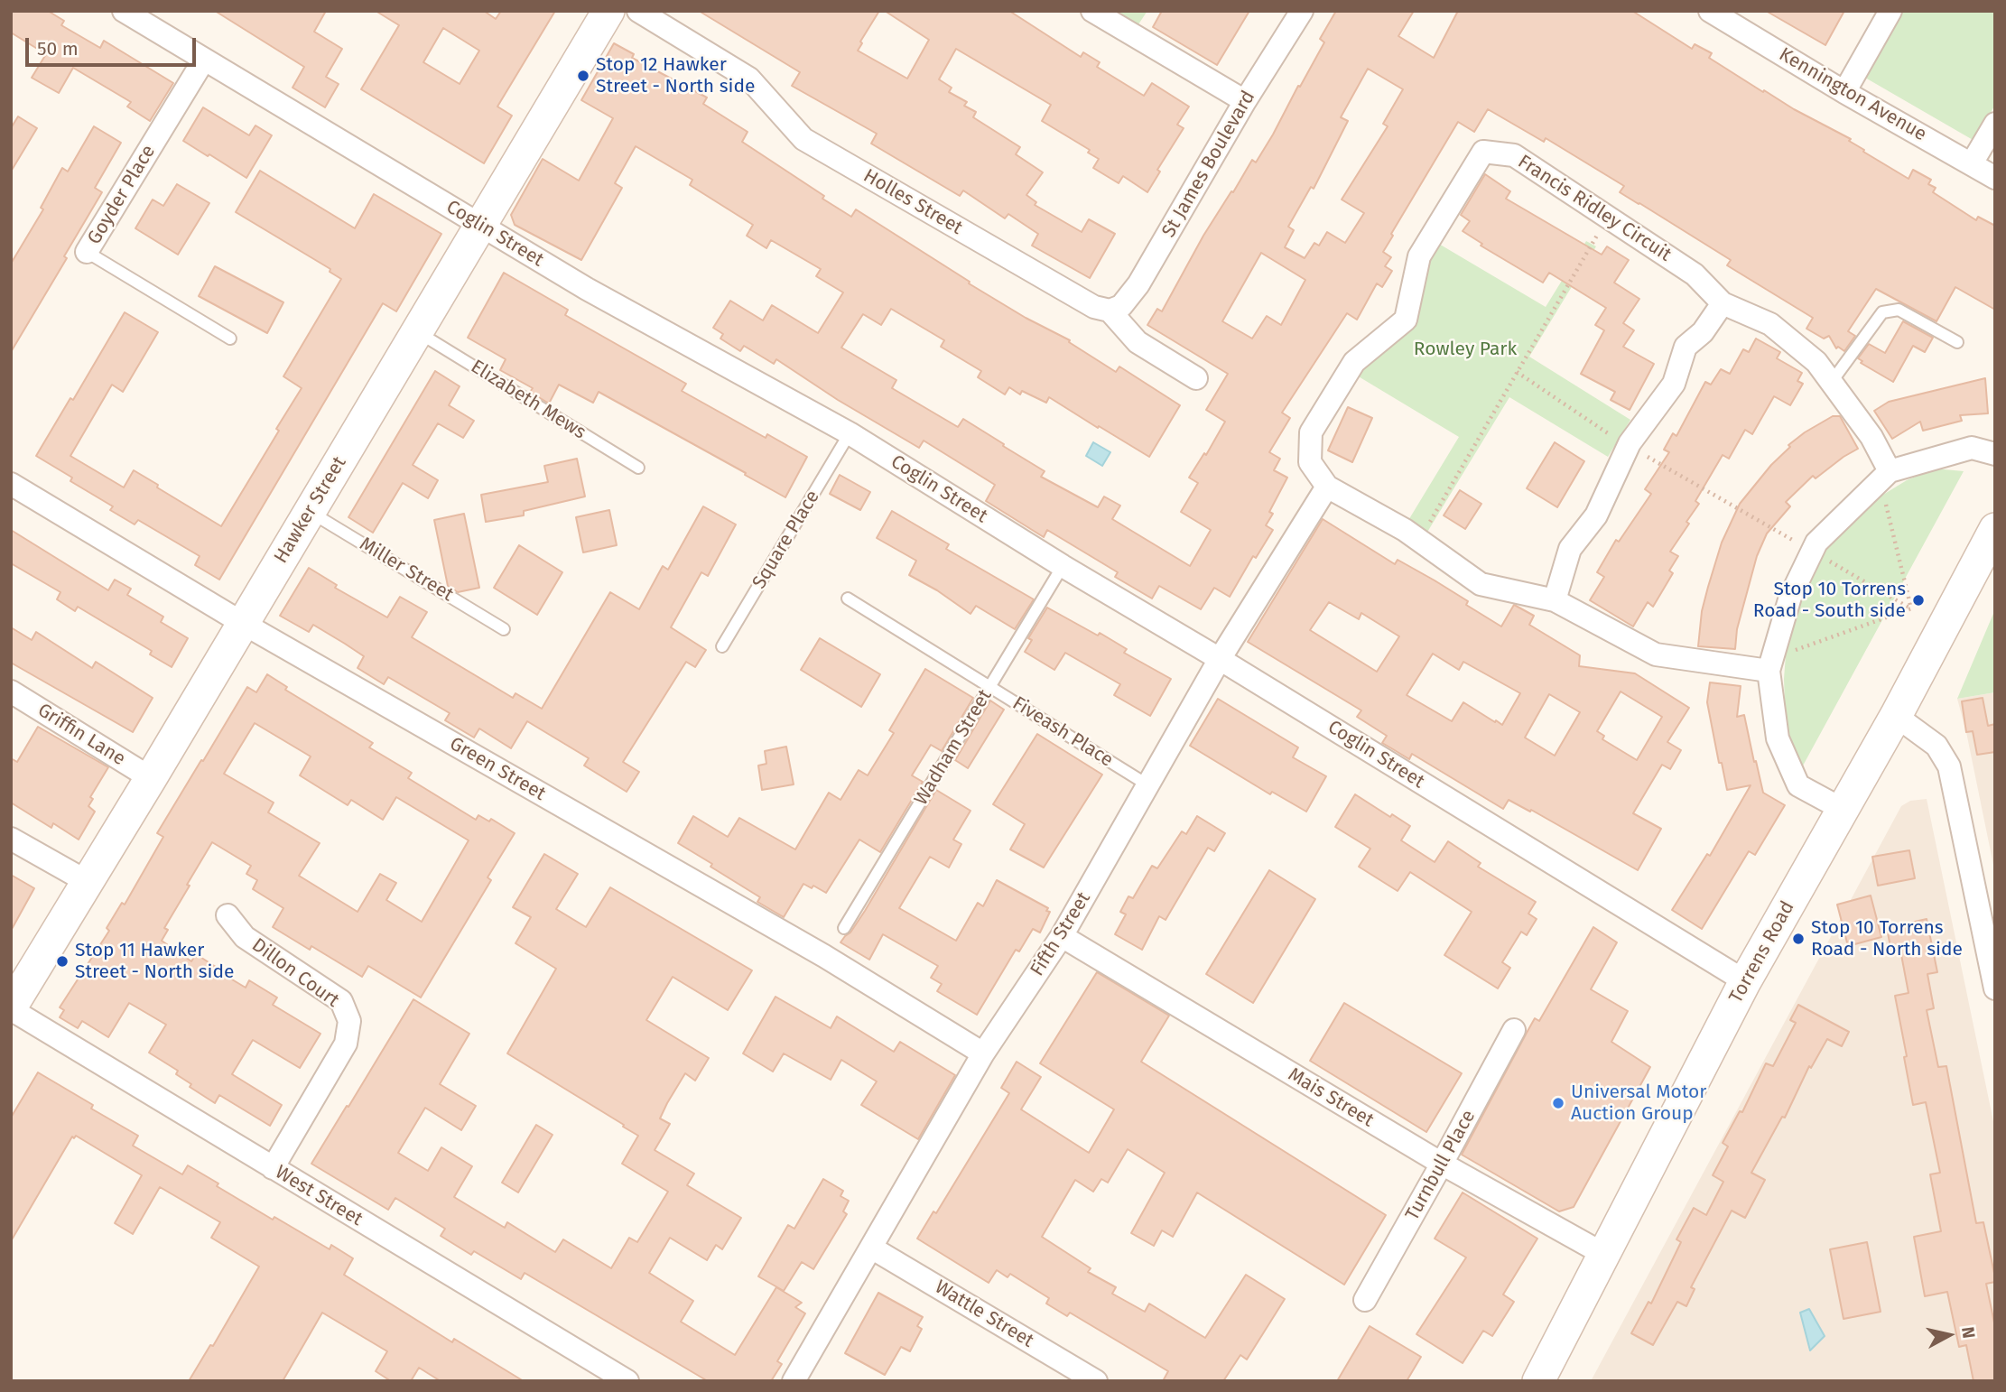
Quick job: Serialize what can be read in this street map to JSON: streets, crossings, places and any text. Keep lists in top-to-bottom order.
{
  "streets": {
    "street": [
      "Kennington Avenue",
      "St James Boulevard",
      "Goyder Place",
      "Holles Street",
      "Francis Ridley Circuit",
      "Coglin Street",
      "Hawker Street",
      "Griffin Lane",
      "Green Street",
      "Fifth Street",
      "Torrens Road",
      "Dillon Court",
      "Mais Street",
      "Turnbull Place",
      "West Street",
      "Wattle Street"
    ],
    "lane": [
      "Elizabeth Mews",
      "Square Place",
      "Miller Street",
      "Fiveash Place",
      "Wadham Street"
    ]
  },
  "crossings": [
    ["St James Boulevard", "Holles Street"],
    ["Goyder Place", "Coglin Street"],
    ["Francis Ridley Circuit", "Fifth Street"],
    ["Coglin Street", "Hawker Street"],
    ["Coglin Street", "Square Place"],
    ["Coglin Street", "Wadham Street"],
    ["Coglin Street", "Fifth Street"],
    ["Coglin Street", "Torrens Road"],
    ["Elizabeth Mews", "Hawker Street"],
    ["Hawker Street", "Miller Street"],
    ["Hawker Street", "Griffin Lane"],
    ["Hawker Street", "Green Street"],
    ["Hawker Street", "West Street"],
    ["Fiveash Place", "Wadham Street"],
    ["Fiveash Place", "Fifth Street"],
    ["Green Street", "Fifth Street"],
    ["Fifth Street", "Mais Street"],
    ["Fifth Street", "Wattle Street"],
    ["Torrens Road", "Mais Street"],
    ["Dillon Court", "West Street"],
    ["Mais Street", "Turnbull Place"]
  ],
  "parks": ["Rowley Park"],
  "places": [
    "Stop 12 Hawker Street - North side",
    "Stop 10 Torrens Road - South side",
    "Stop 10 Torrens Road - North side",
    "Stop 11 Hawker Street - North side",
    "Universal Motor Auction Group"
  ],
  "scale_bar": "50 m",
  "north": "right"
}
